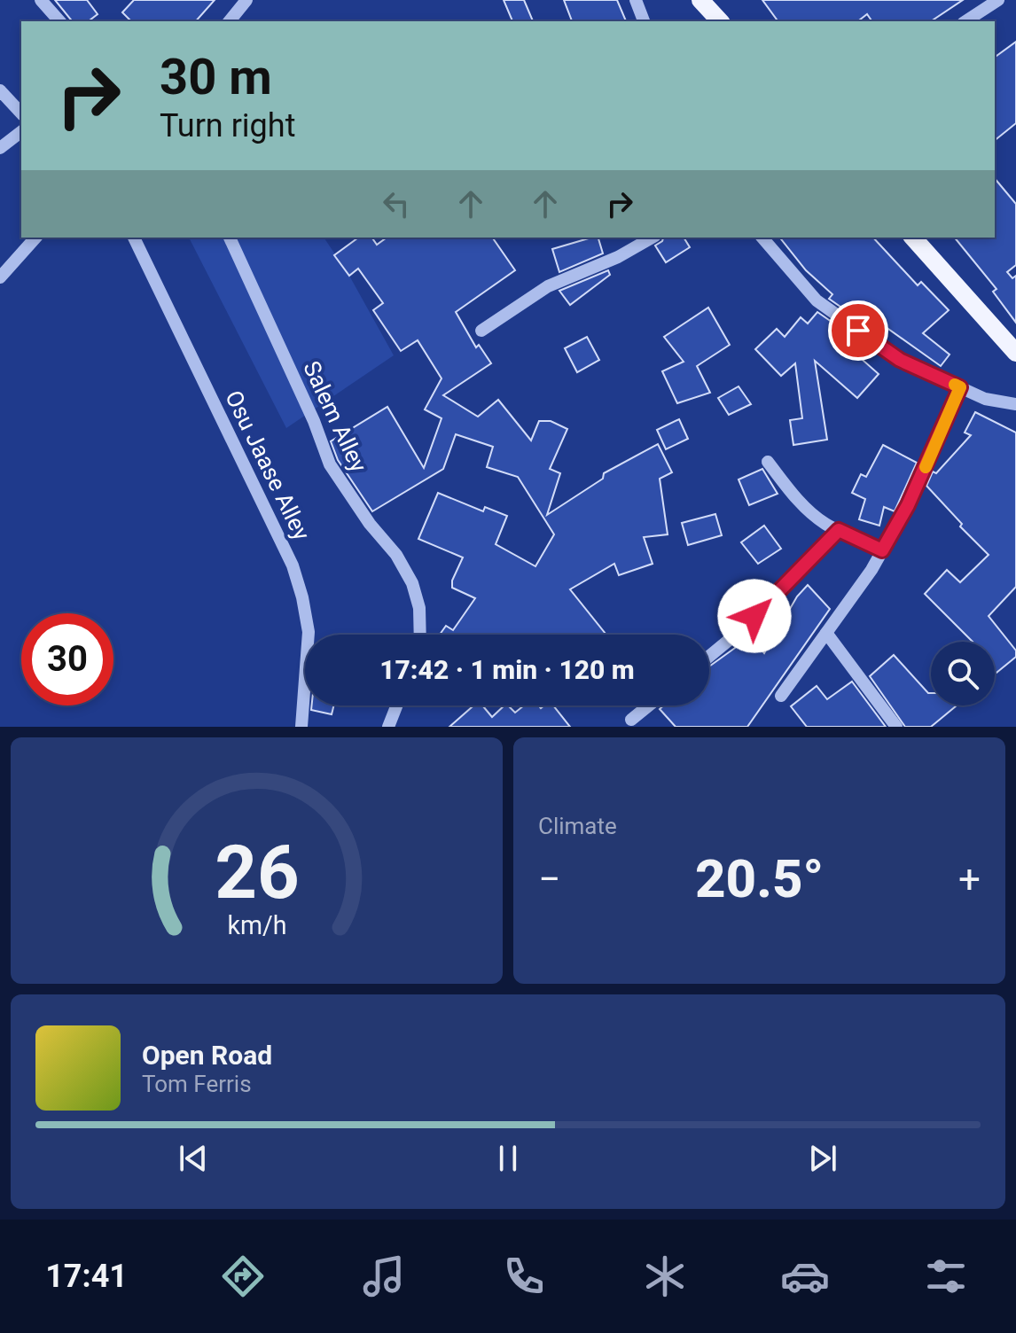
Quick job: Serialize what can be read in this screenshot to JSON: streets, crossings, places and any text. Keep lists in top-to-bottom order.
{
  "streets": {
    "street": ["Salem Alley", "Osu Jaase Alley"]
  },
  "page": {
    "turn": ["30 m", "Turn right"],
    "limit": "30",
    "trip": "17:42 · 1 min · 120 m",
    "tile": "Climate",
    "heat": ["−", "20.5°", "+"],
    "song": ["Open Road", "Tom Ferris"],
    "tabs": "17:41",
    "gauge": ["26", "km/h"]
  }
}
